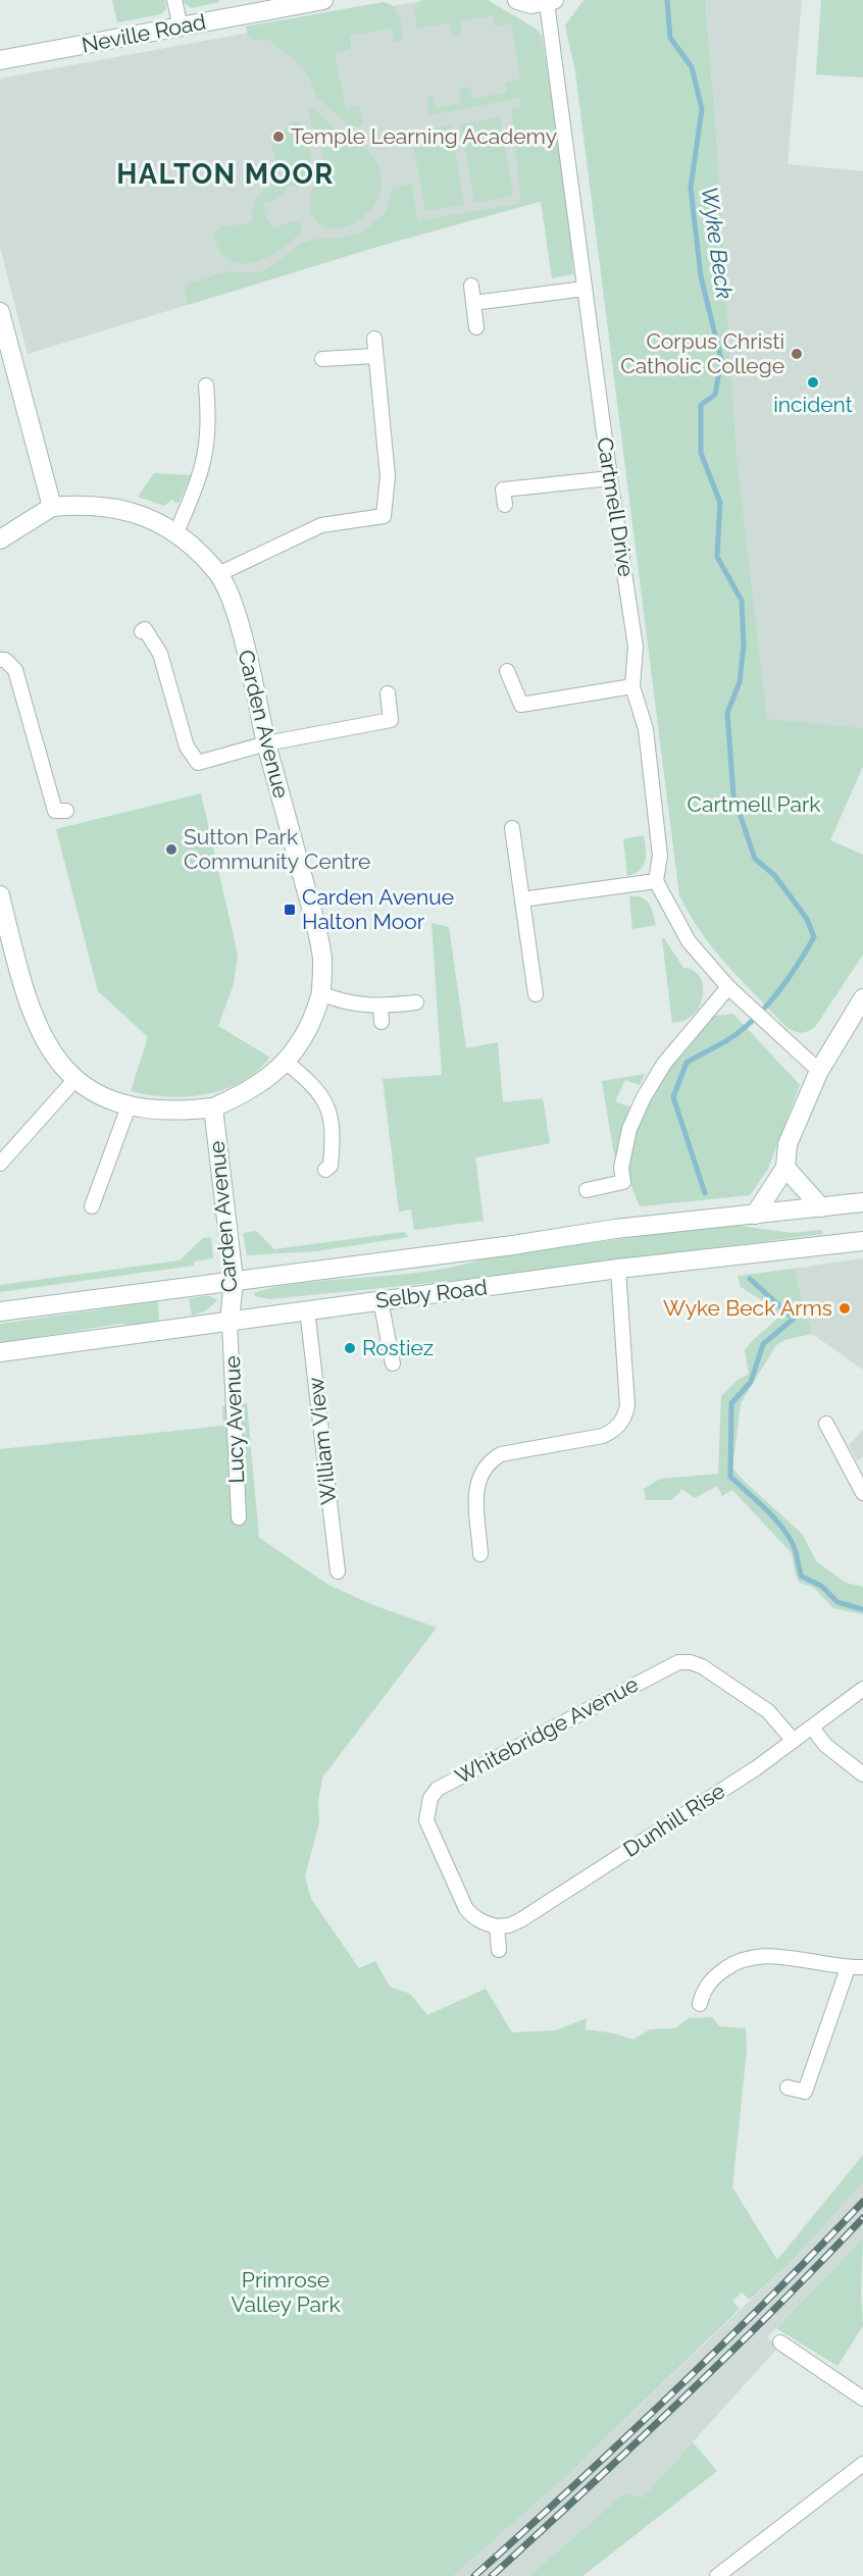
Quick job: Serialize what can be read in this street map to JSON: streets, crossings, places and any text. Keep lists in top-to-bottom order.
{
  "streets": {
    "street": [
      "Neville Road",
      "Cartmell Drive",
      "Carden Avenue",
      "Selby Road",
      "Lucy Avenue",
      "William View",
      "Whitebridge Avenue",
      "Dunhill Rise"
    ]
  },
  "crossings": [
    ["Carden Avenue", "Selby Road"],
    ["Carden Avenue", "Lucy Avenue"],
    ["Selby Road", "Lucy Avenue"],
    ["Selby Road", "William View"],
    ["Whitebridge Avenue", "Dunhill Rise"]
  ],
  "districts": ["HALTON MOOR"],
  "water": ["Wyke Beck"],
  "parks": ["Cartmell Park", "Primrose Valley Park"],
  "places": {
    "other": [
      "Temple Learning Academy",
      "Corpus Christi Catholic College",
      "incident",
      "Sutton Park Community Centre",
      "Wyke Beck Arms",
      "Rostiez"
    ],
    "transit": ["Carden Avenue Halton Moor"]
  }
}
